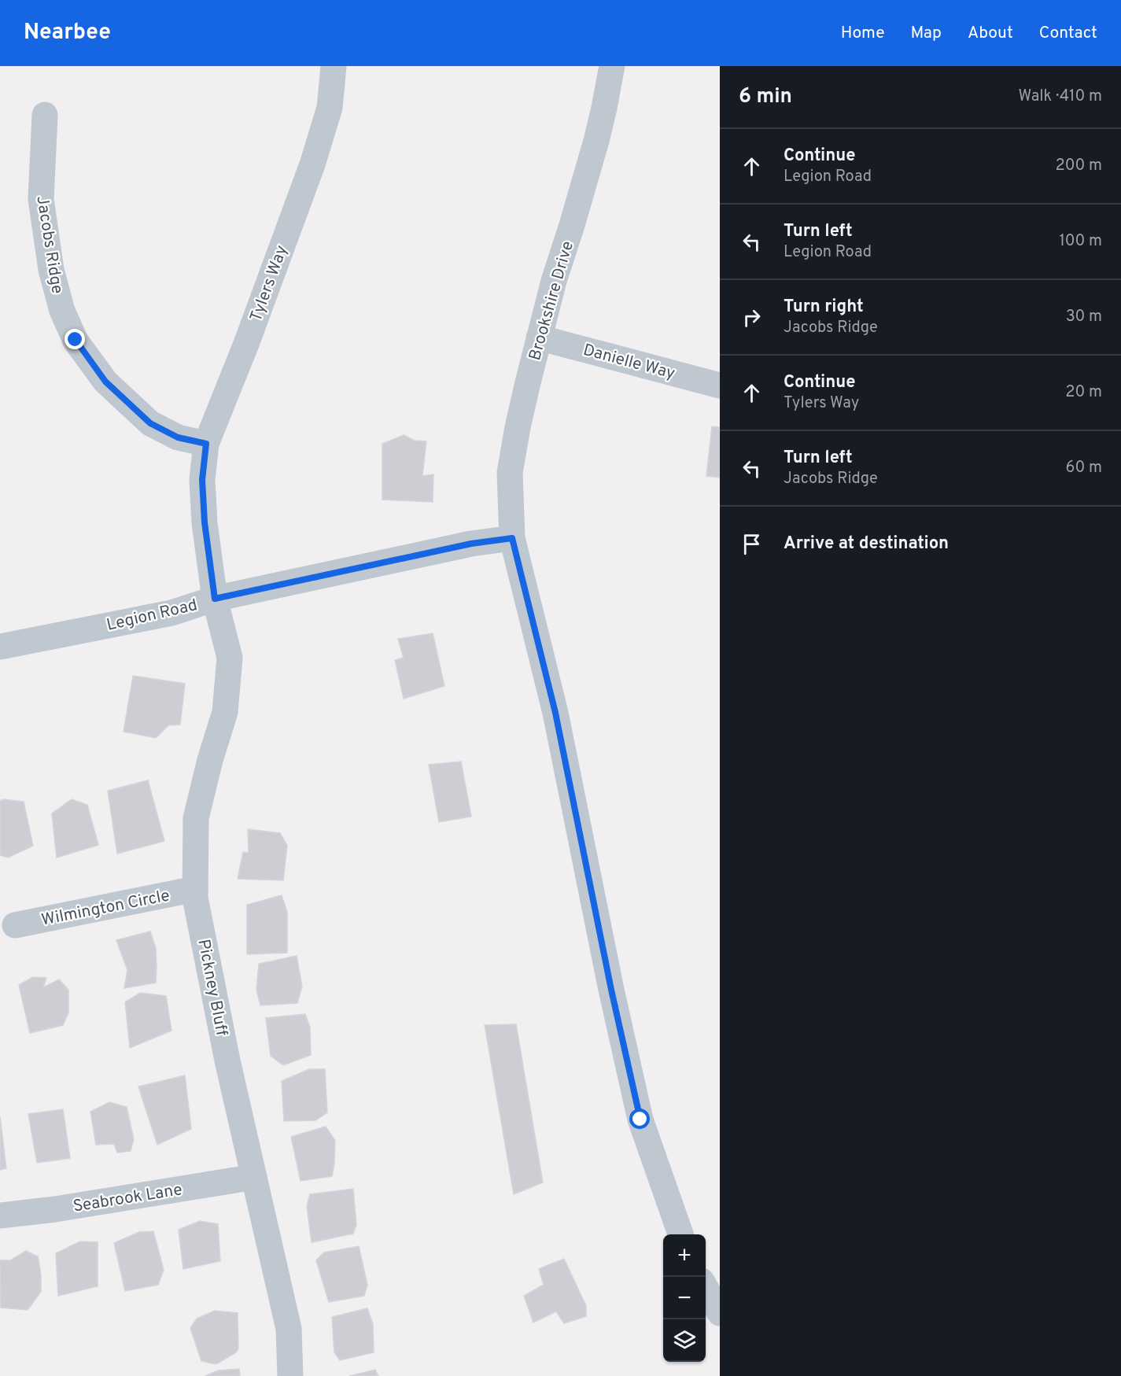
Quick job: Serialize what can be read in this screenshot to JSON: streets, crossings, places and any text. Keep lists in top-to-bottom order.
{
  "streets": {
    "street": [
      "Jacobs Ridge",
      "Tylers Way",
      "Brookshire Drive",
      "Danielle Way",
      "Legion Road",
      "Wilmington Circle",
      "Pickney Bluff",
      "Seabrook Lane"
    ]
  },
  "crossings": [
    ["Jacobs Ridge", "Tylers Way"],
    ["Tylers Way", "Legion Road"],
    ["Tylers Way", "Pickney Bluff"],
    ["Brookshire Drive", "Danielle Way"],
    ["Brookshire Drive", "Legion Road"],
    ["Legion Road", "Pickney Bluff"],
    ["Wilmington Circle", "Pickney Bluff"],
    ["Pickney Bluff", "Seabrook Lane"]
  ],
  "page": {
    "header": "Nearbee",
    "nav": [
      "Home",
      "Map",
      "About",
      "Contact"
    ],
    "heading": ["6 min", "Walk · 410 m"],
    "list": [
      ["Continue", "Legion Road", "200 m"],
      ["Turn left", "Legion Road", "100 m"],
      ["Turn right", "Jacobs Ridge", "30 m"],
      ["Continue", "Tylers Way", "20 m"],
      ["Turn left", "Jacobs Ridge", "60 m"],
      "Arrive at destination"
    ],
    "map_buttons": ["+", "−"]
  }
}
